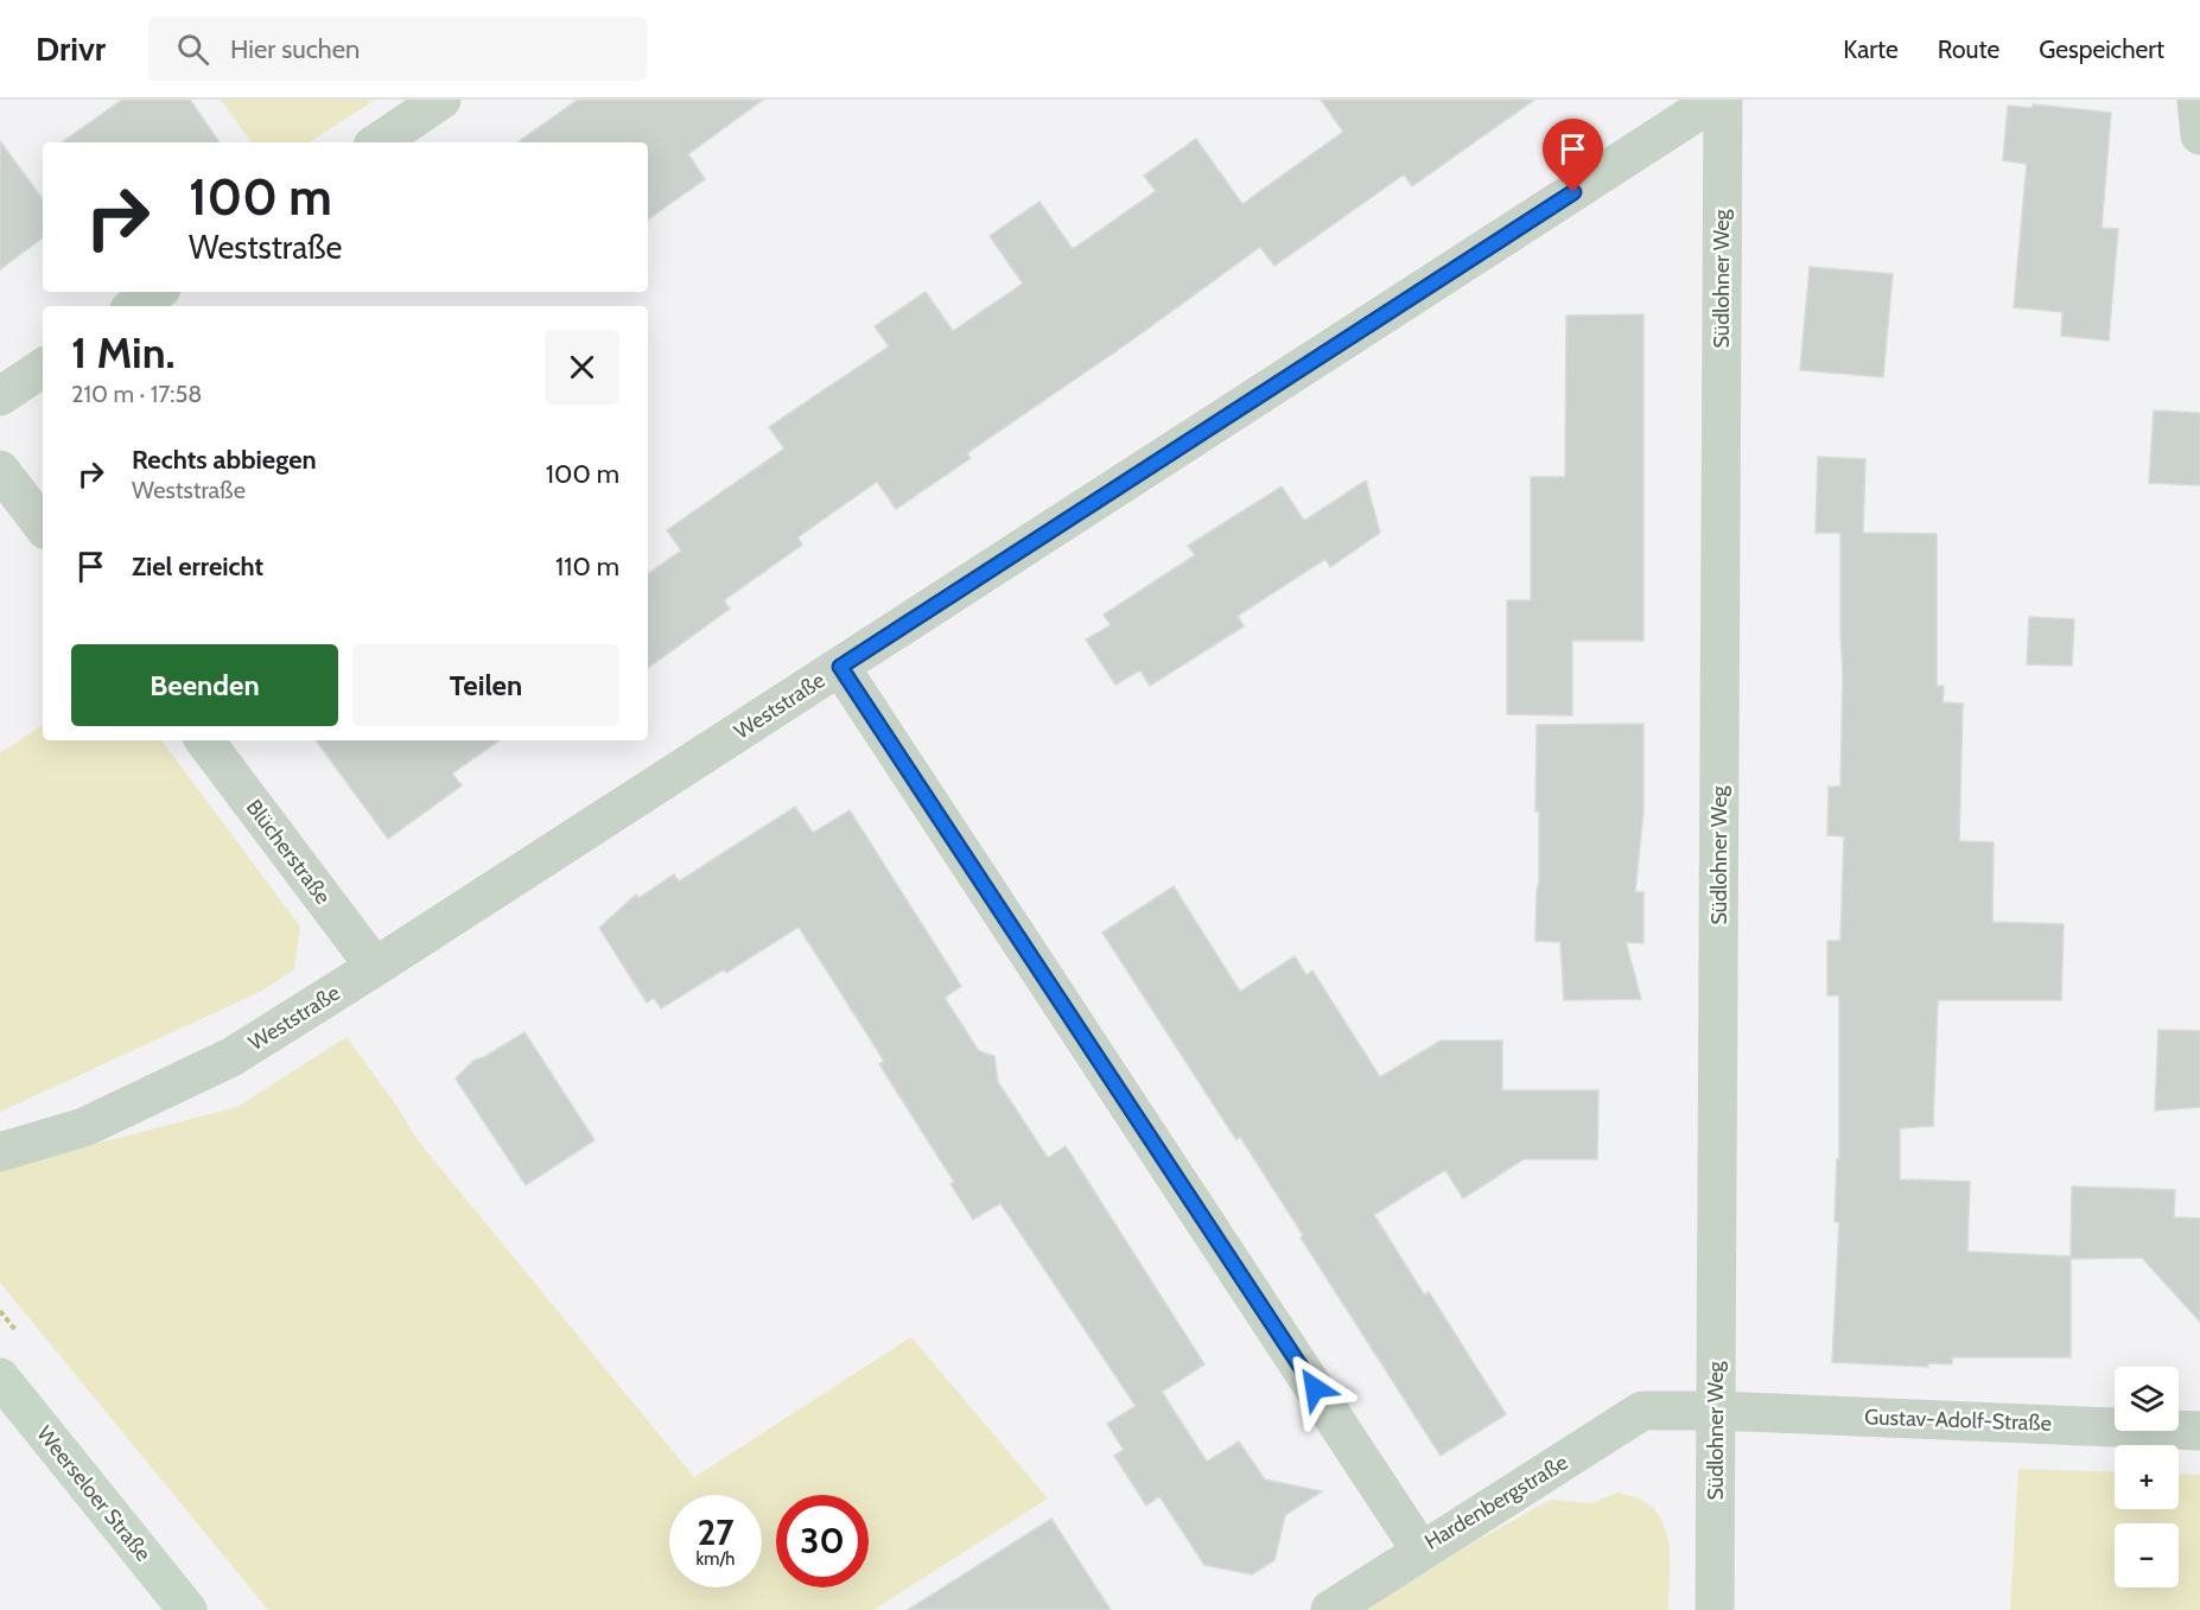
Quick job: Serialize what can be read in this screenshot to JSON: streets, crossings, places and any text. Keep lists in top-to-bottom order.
{
  "streets": {
    "street": [
      "Südlohner Weg",
      "Weststraße",
      "Blücherstraße",
      "Gustav-Adolf-Straße",
      "Weerseloer Straße",
      "Hardenbergstraße"
    ]
  },
  "crossings": [
    ["Südlohner Weg", "Gustav-Adolf-Straße"],
    ["Südlohner Weg", "Hardenbergstraße"],
    ["Weststraße", "Blücherstraße"],
    ["Weststraße", "Hardenbergstraße"],
    ["Gustav-Adolf-Straße", "Hardenbergstraße"]
  ],
  "page": {
    "header": "Drivr",
    "search": "Hier suchen",
    "nav": ["Karte", "Route", "Gespeichert"],
    "turn": ["100 m", "Weststraße"],
    "heading": ["1 Min.", "210 m · 17:58"],
    "list": [
      {
        "name": "Rechts abbiegen",
        "note": "Weststraße",
        "value": "100 m"
      },
      {
        "name": "Ziel erreicht",
        "value": "110 m"
      }
    ],
    "buttons": ["Beenden", "Teilen"],
    "map_buttons": ["+", "−"],
    "speed": "27 km/h",
    "limit": "30"
  }
}
